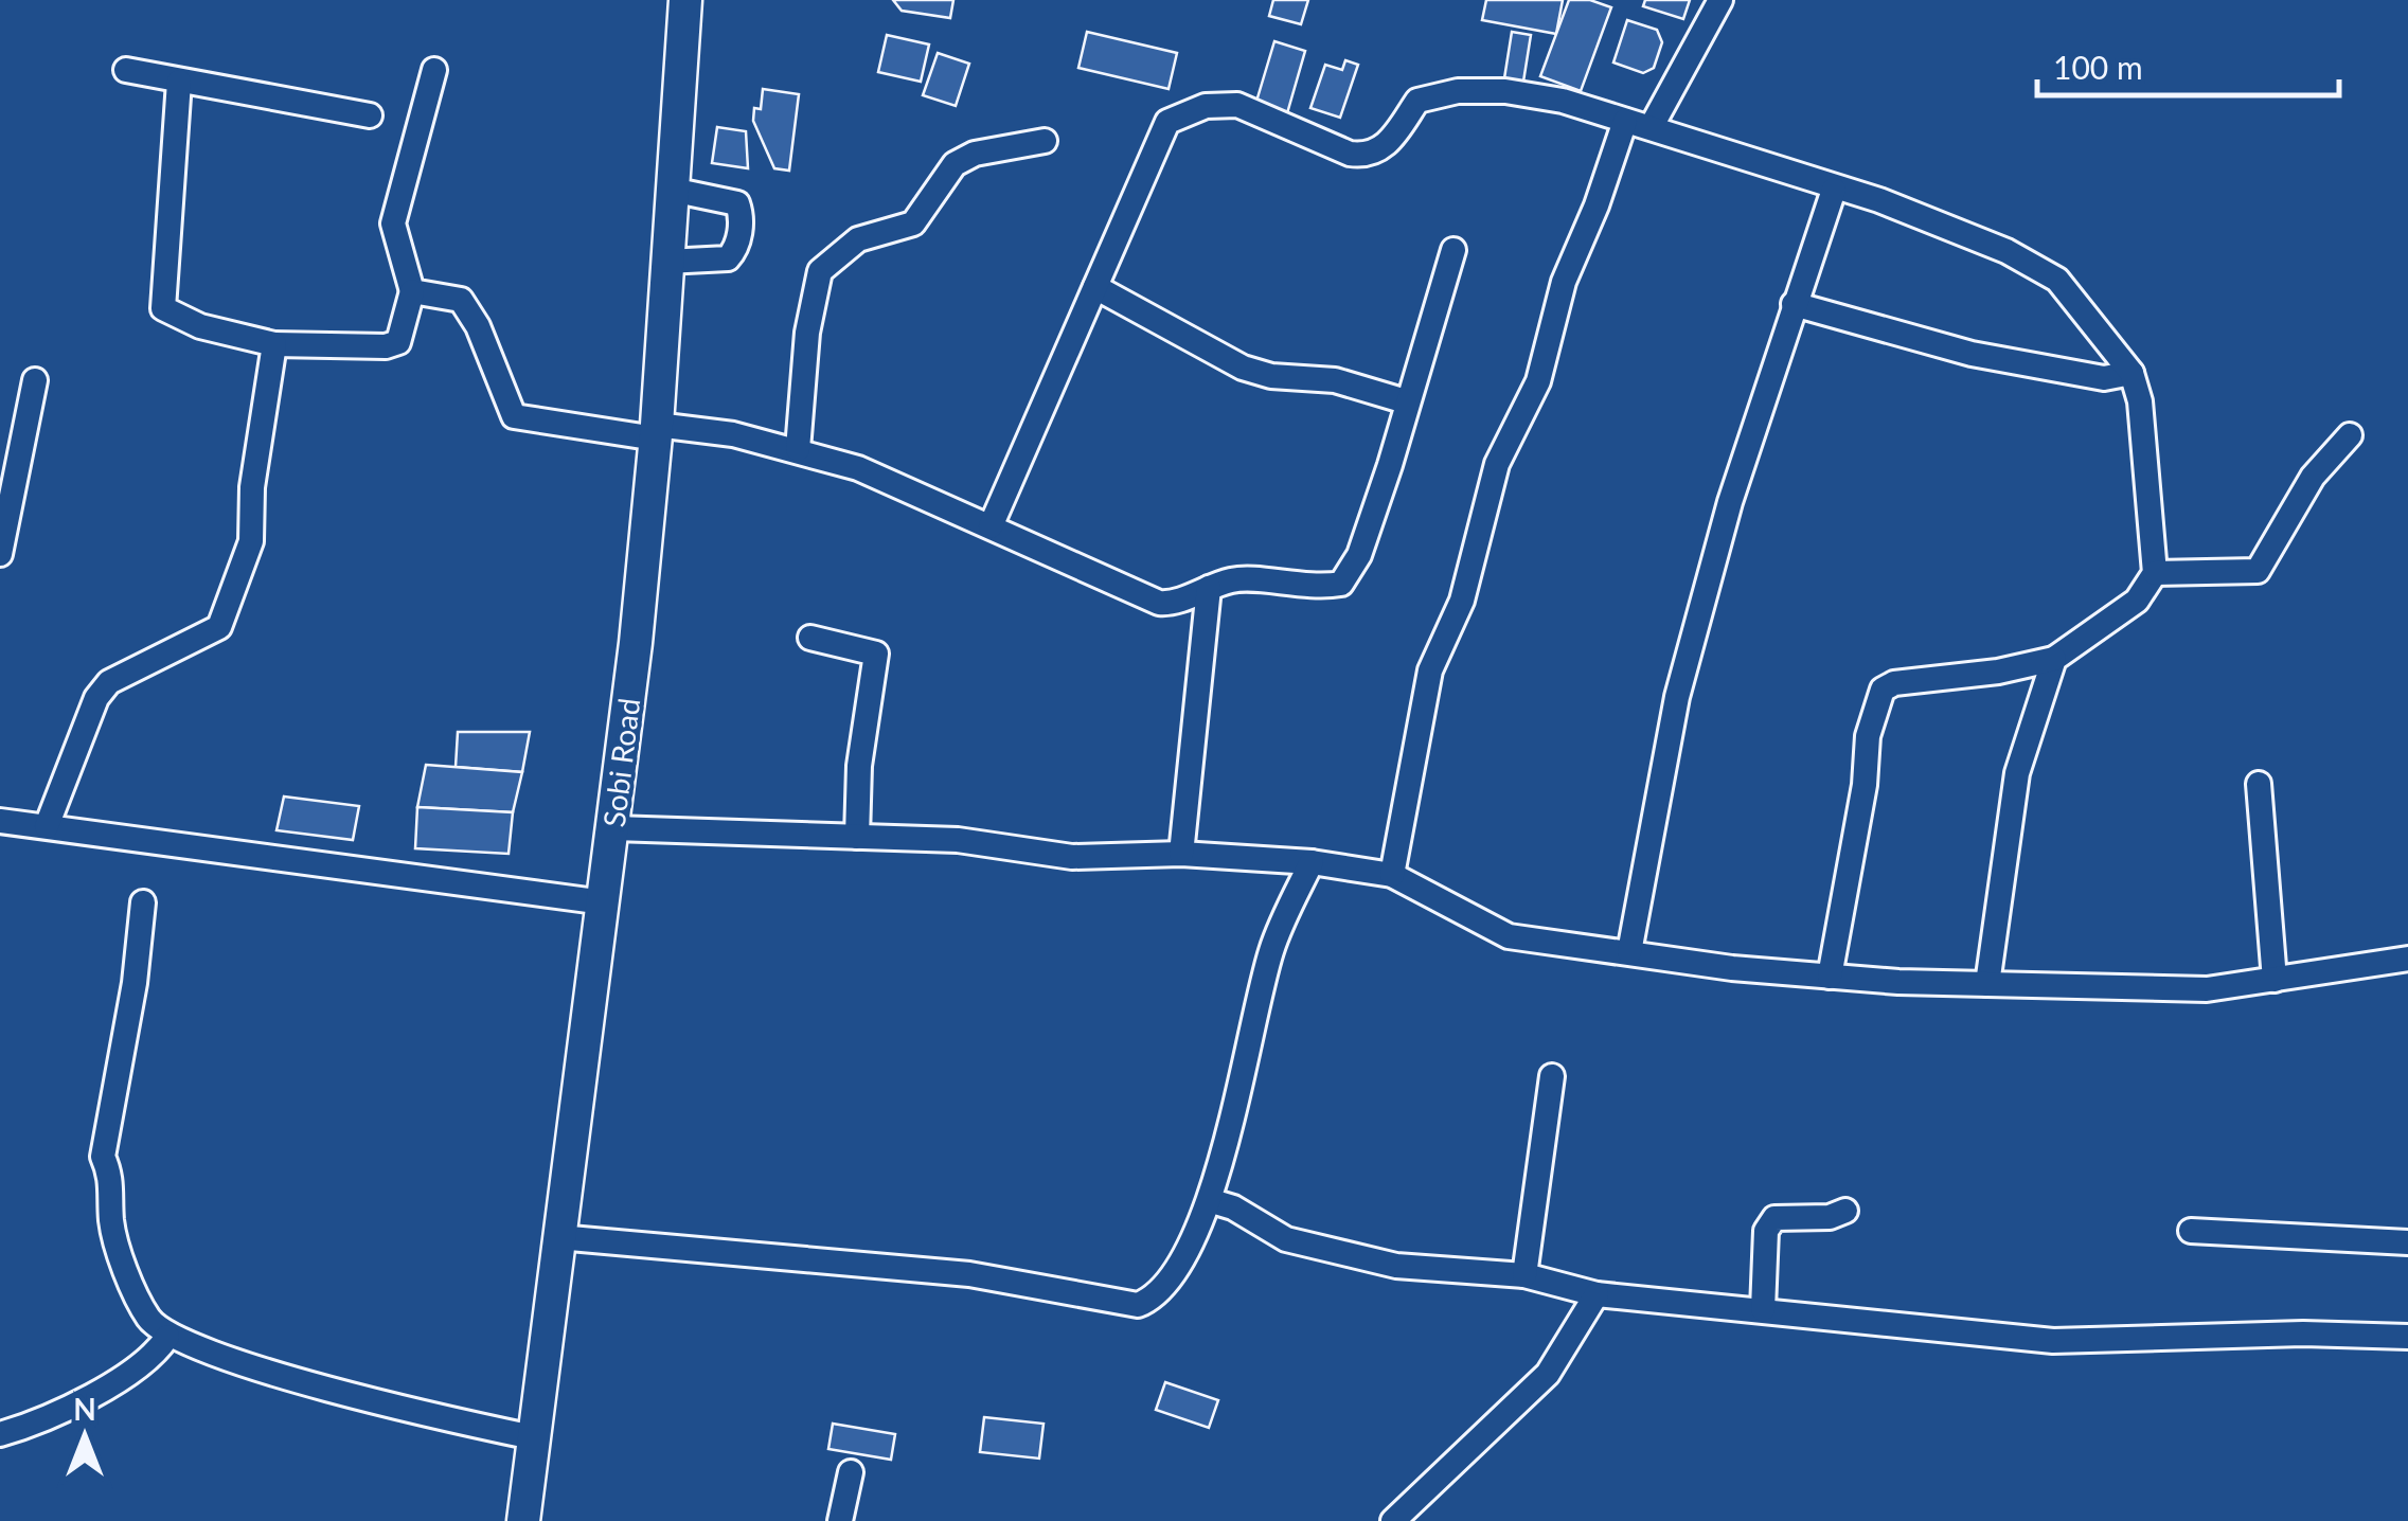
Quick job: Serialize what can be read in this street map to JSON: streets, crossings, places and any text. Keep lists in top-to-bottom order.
{
  "streets": {
    "highway": ["Sobi Road"]
  },
  "scale_bar": "100 m",
  "north": "top"
}
